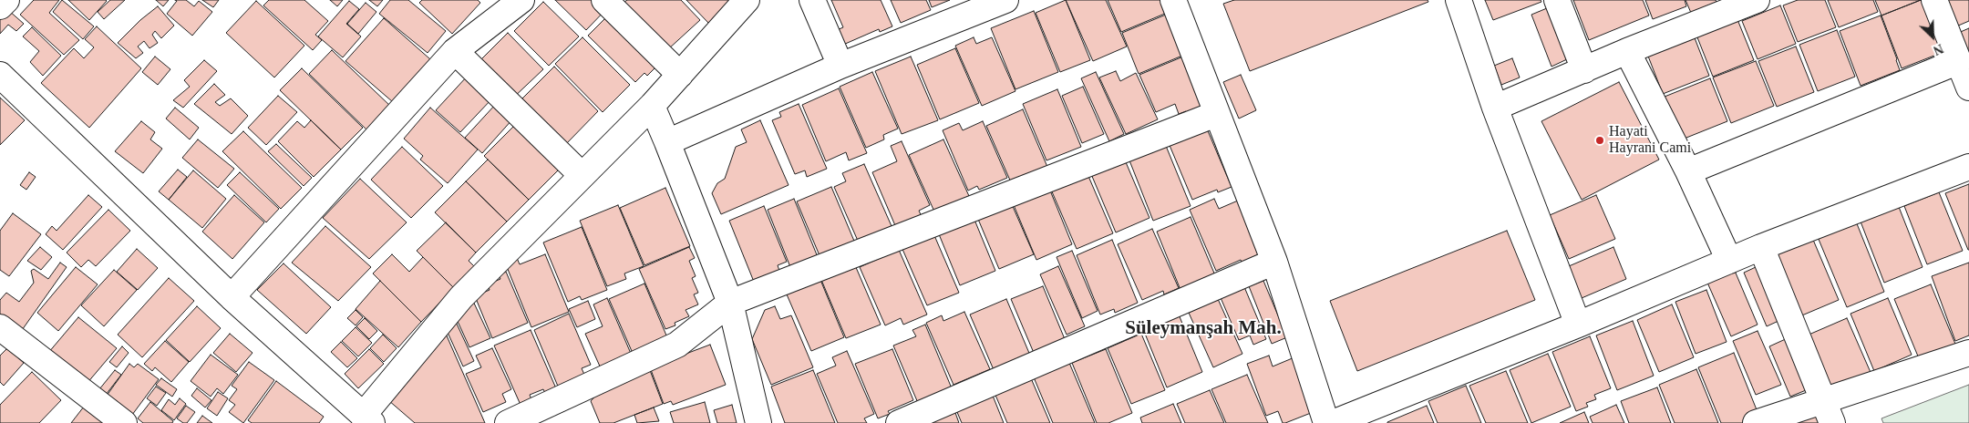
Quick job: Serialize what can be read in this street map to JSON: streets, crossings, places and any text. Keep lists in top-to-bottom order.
{
  "districts": ["Süleymanşah Mah."],
  "places": ["Hayati Hayrani Cami"],
  "north": "bottom right"
}
